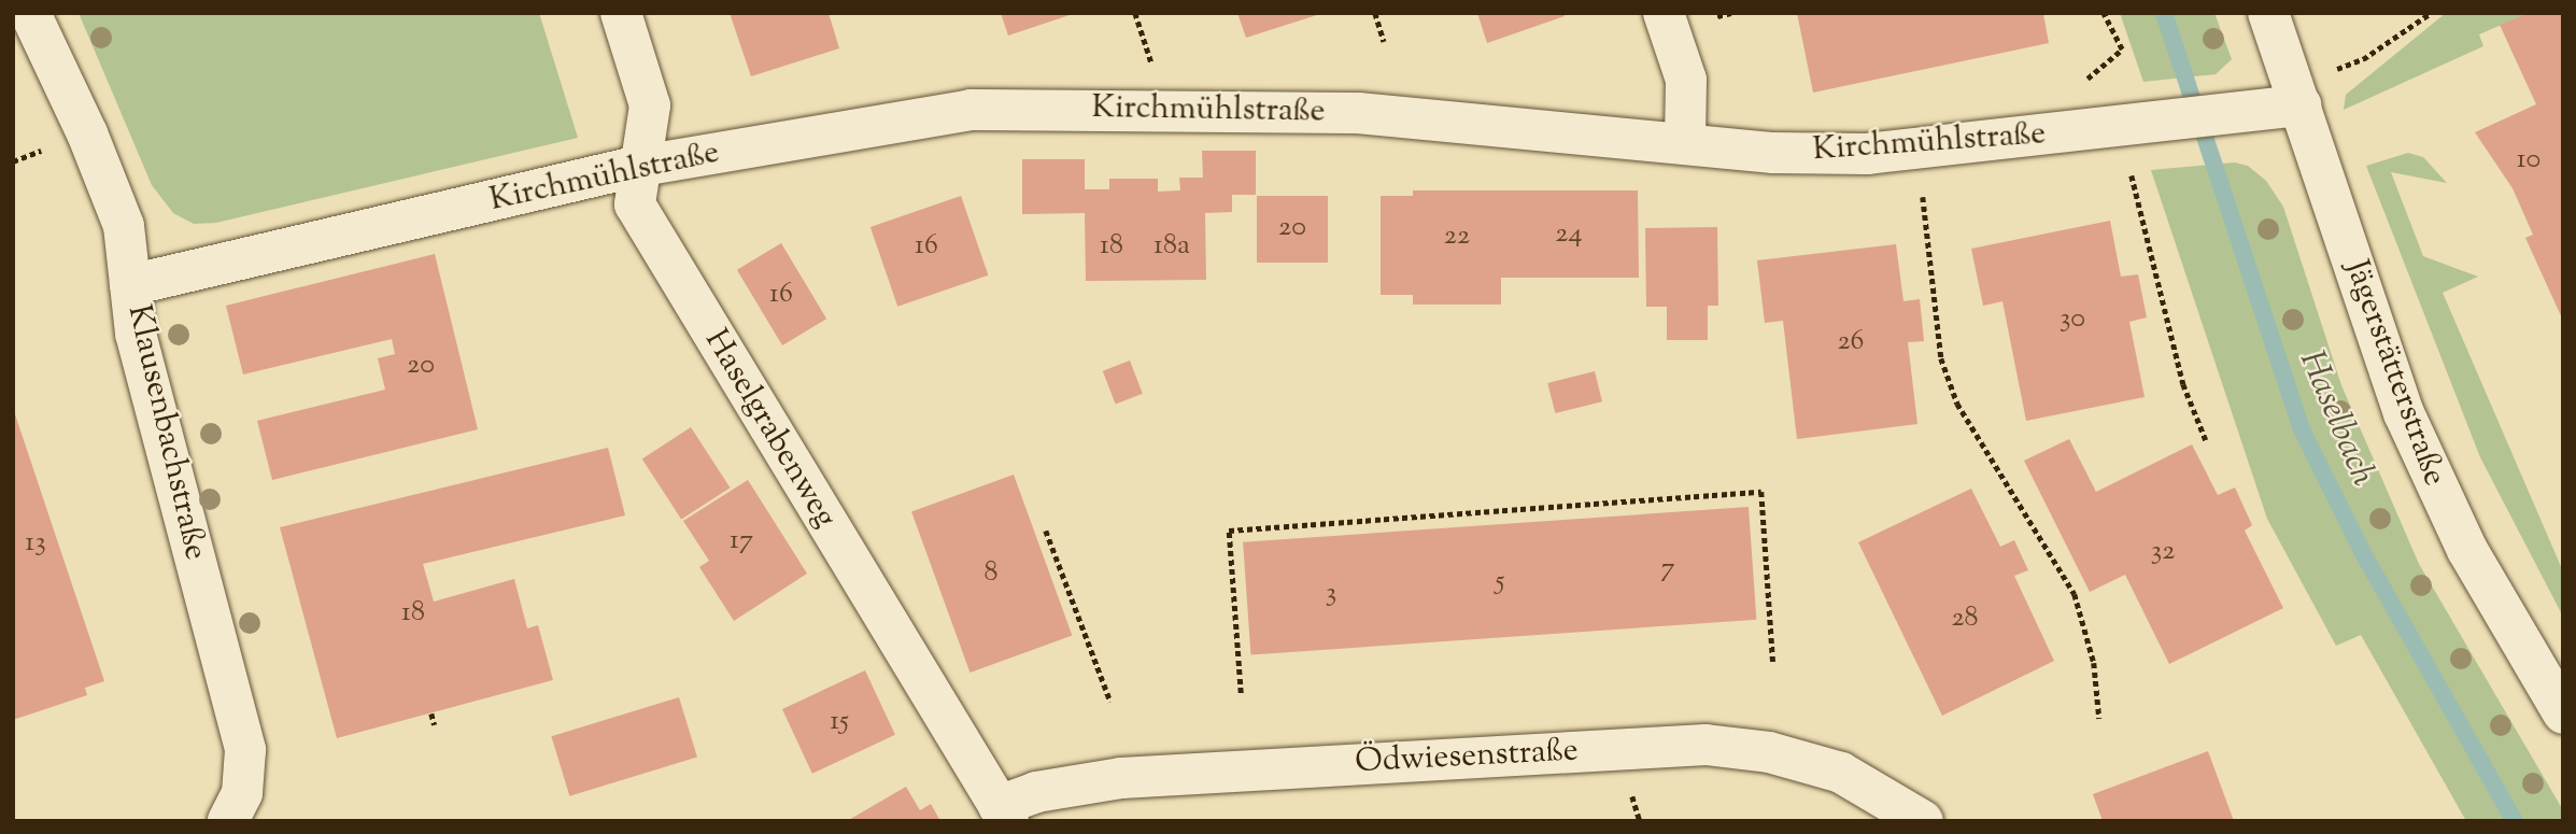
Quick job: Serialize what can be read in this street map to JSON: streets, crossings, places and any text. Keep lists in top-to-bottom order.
{
  "streets": {
    "street": [
      "Kirchmühlstraße",
      "Jägerstätterstraße",
      "Haselgrabenweg",
      "Klausenbachstraße",
      "Ödwiesenstraße"
    ]
  },
  "crossings": [
    ["Kirchmühlstraße", "Jägerstätterstraße"],
    ["Kirchmühlstraße", "Haselgrabenweg"],
    ["Kirchmühlstraße", "Klausenbachstraße"],
    ["Haselgrabenweg", "Ödwiesenstraße"]
  ],
  "water": ["Haselbach"],
  "house_numbers": [
    "10",
    "20",
    "24",
    "22",
    "16",
    "18",
    "18a",
    "16",
    "30",
    "26",
    "20",
    "17",
    "13",
    "32",
    "7",
    "8",
    "5",
    "3",
    "18",
    "28",
    "15"
  ]
}
